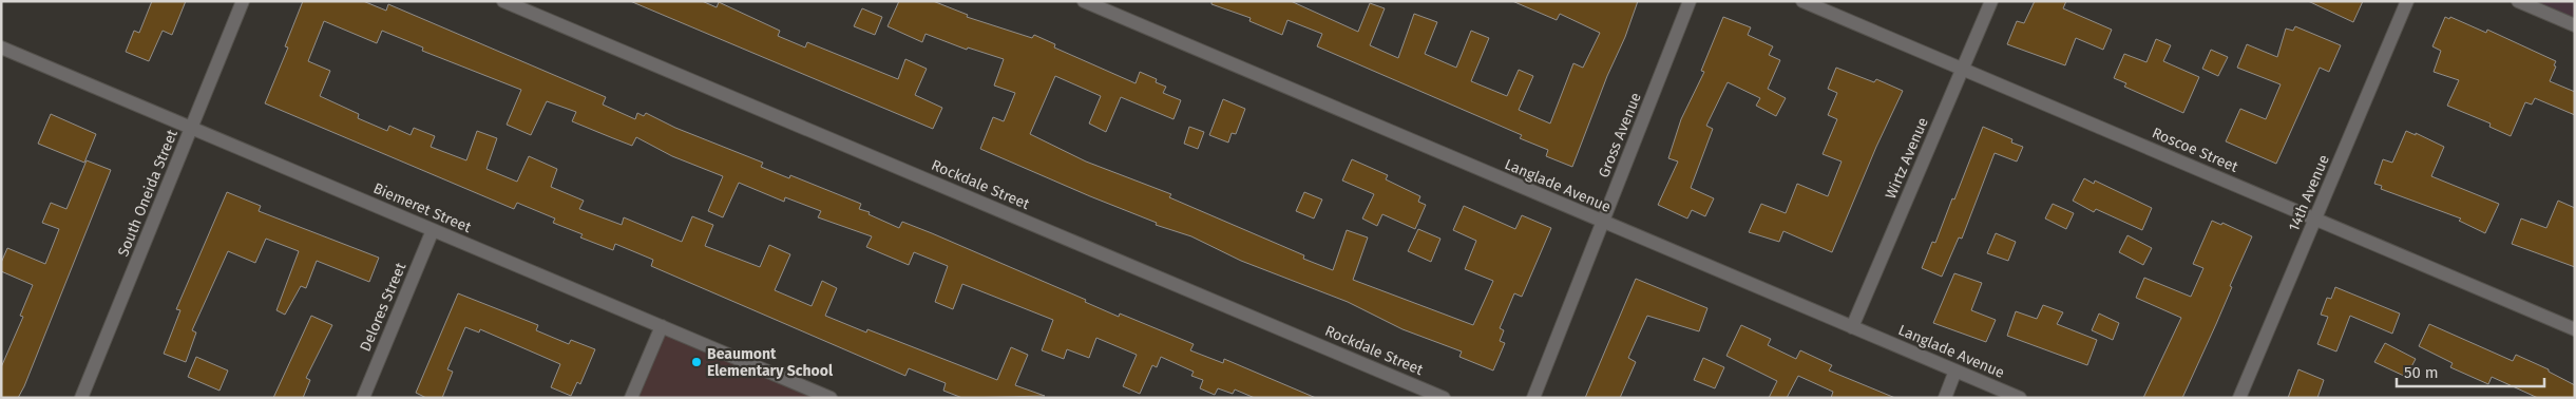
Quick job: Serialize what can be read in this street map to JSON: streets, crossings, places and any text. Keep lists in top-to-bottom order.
{
  "streets": {
    "street": [
      "Gross Avenue",
      "Roscoe Street",
      "Wirtz Avenue",
      "Rockdale Street",
      "Langlade Avenue",
      "South Oneida Street",
      "14th Avenue",
      "Biemeret Street",
      "Delores Street"
    ]
  },
  "crossings": [
    ["Gross Avenue", "Langlade Avenue"],
    ["Roscoe Street", "Wirtz Avenue"],
    ["Roscoe Street", "14th Avenue"],
    ["Wirtz Avenue", "Langlade Avenue"],
    ["South Oneida Street", "Biemeret Street"],
    ["Biemeret Street", "Delores Street"]
  ],
  "places": ["Beaumont Elementary School"],
  "scale_bar": "50 m"
}
